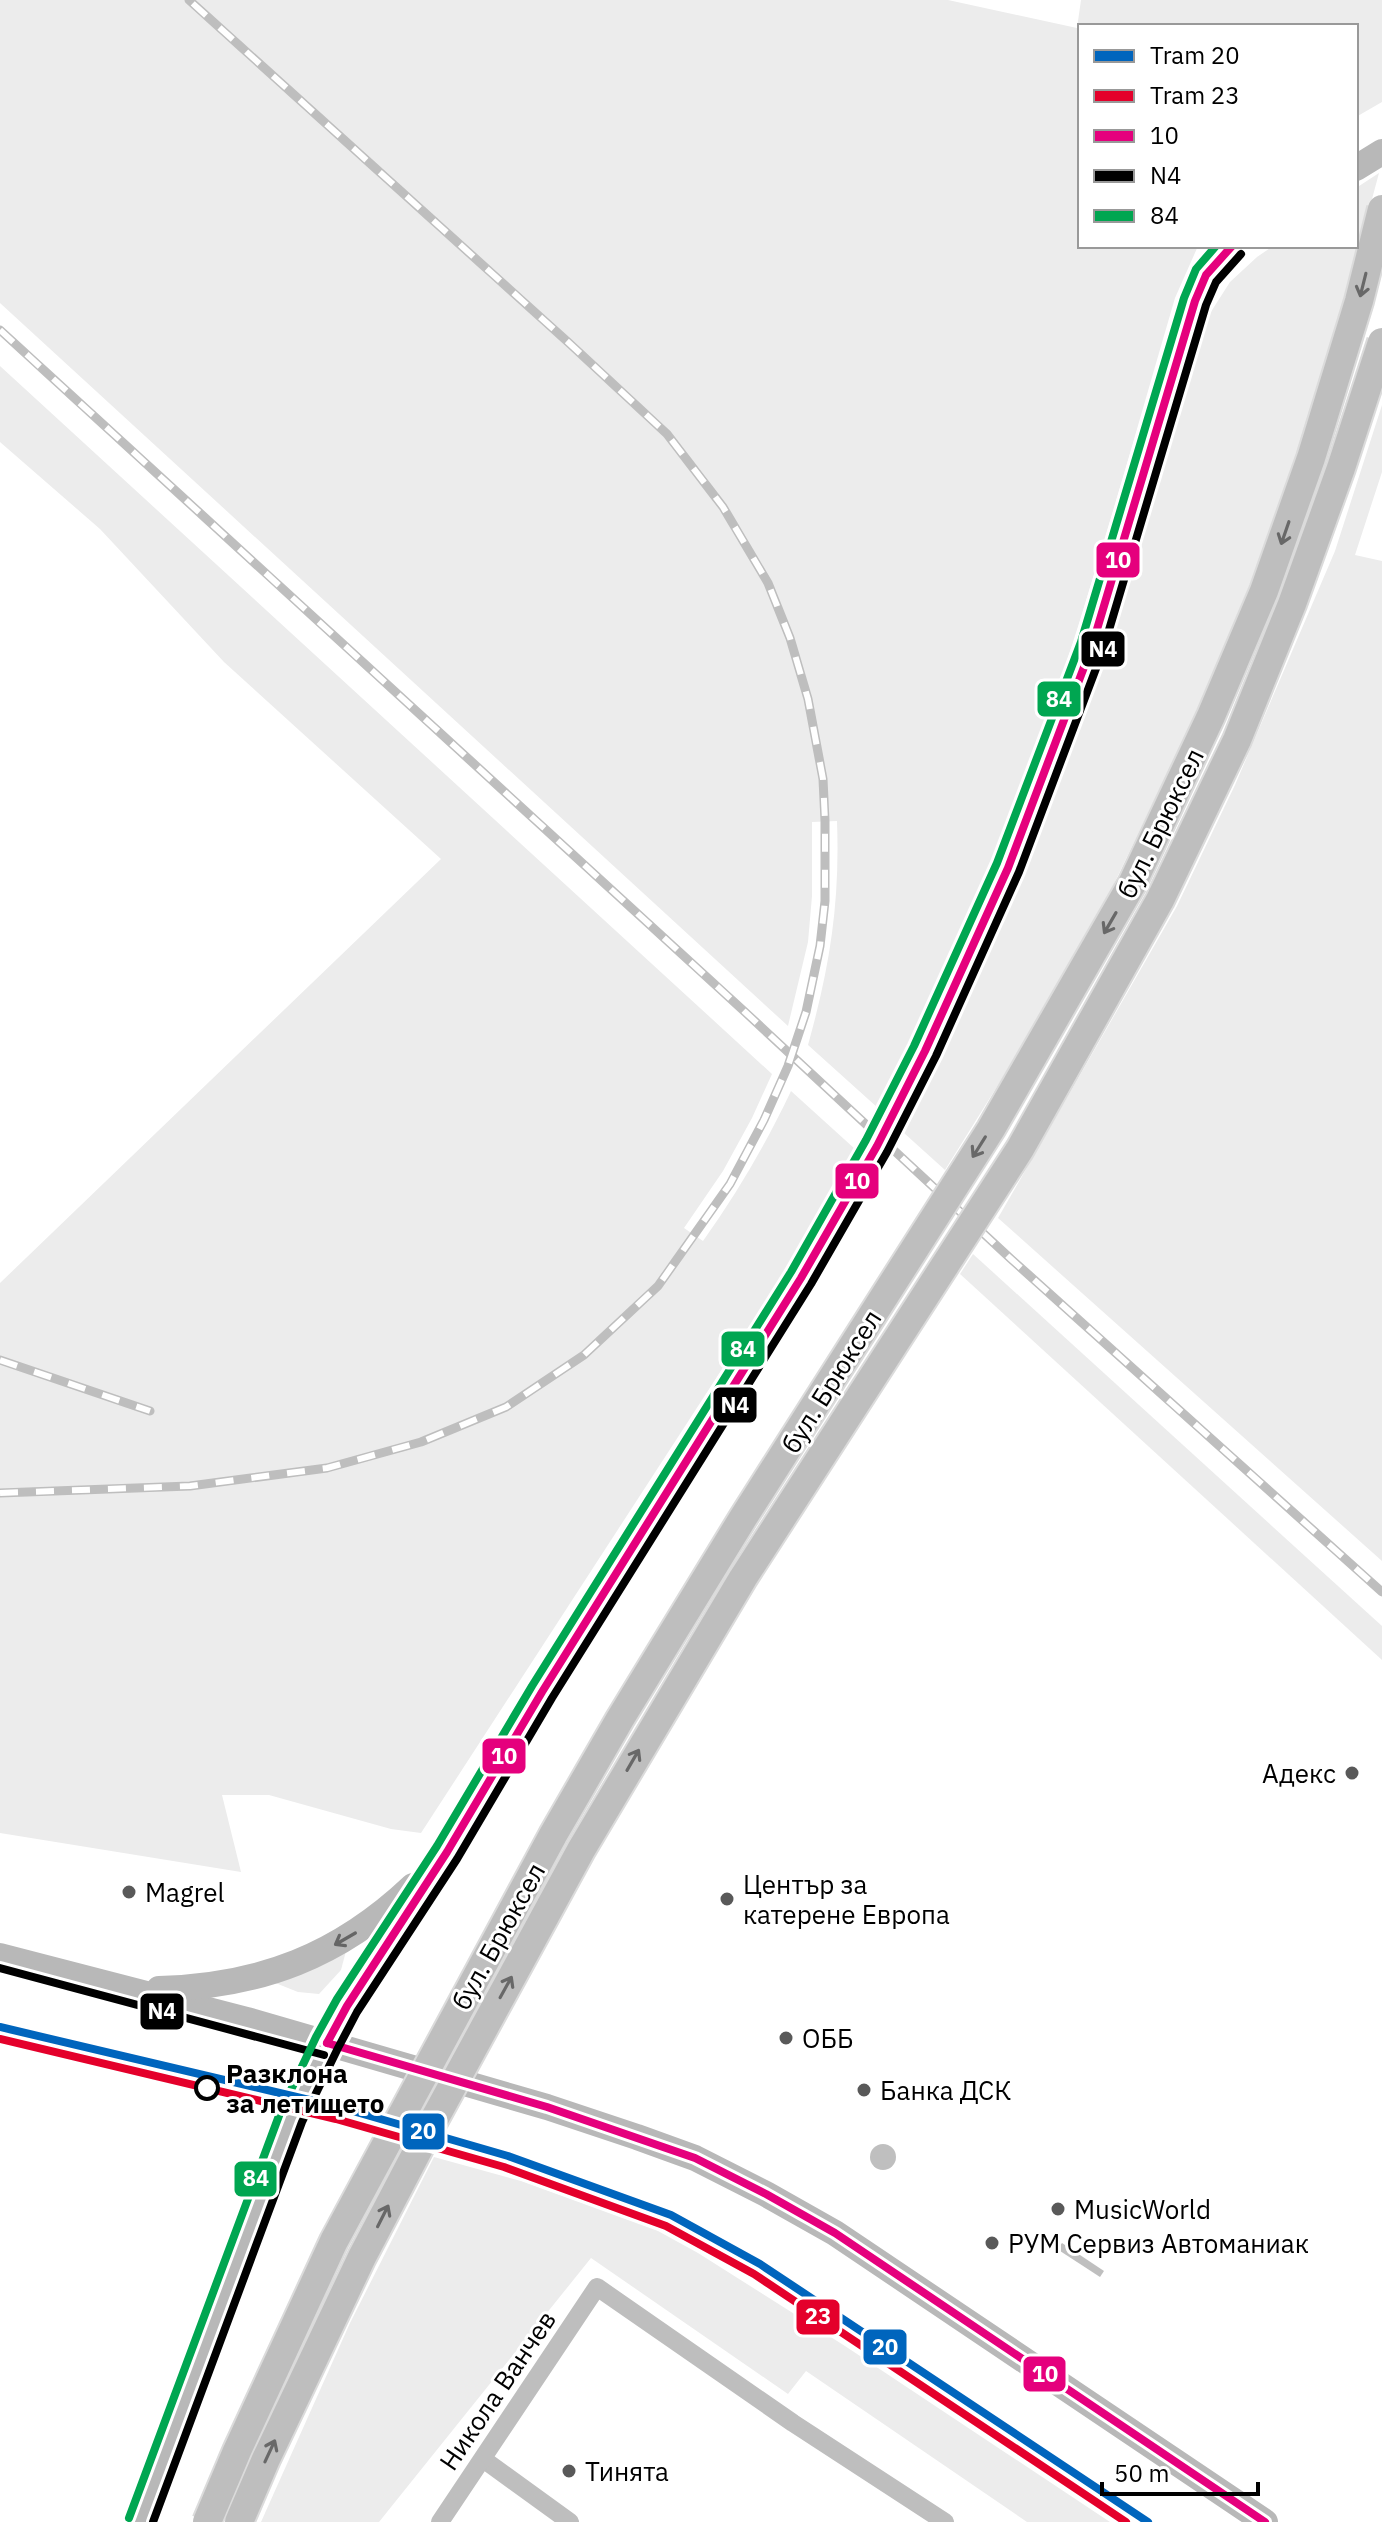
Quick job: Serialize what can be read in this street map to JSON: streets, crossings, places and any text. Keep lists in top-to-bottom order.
{
  "streets": {
    "main road": ["бул. Брюксел"],
    "street": ["Никола Ванчев"]
  },
  "places": [
    "Адекс",
    "Magrel",
    "Център за катерене Европа",
    "ОББ",
    "Разклона за летището",
    "Банка ДСК",
    "MusicWorld",
    "РУМ Сервиз Автоманиак",
    "Тинята"
  ],
  "lines": [
    "transit line 10",
    "transit line 84",
    "transit line N4",
    "tram line 20",
    "tram line 23"
  ],
  "legend": [
    "Tram 20",
    "Tram 23",
    "10",
    "N4",
    "84"
  ],
  "scale_bar": "50 m"
}
